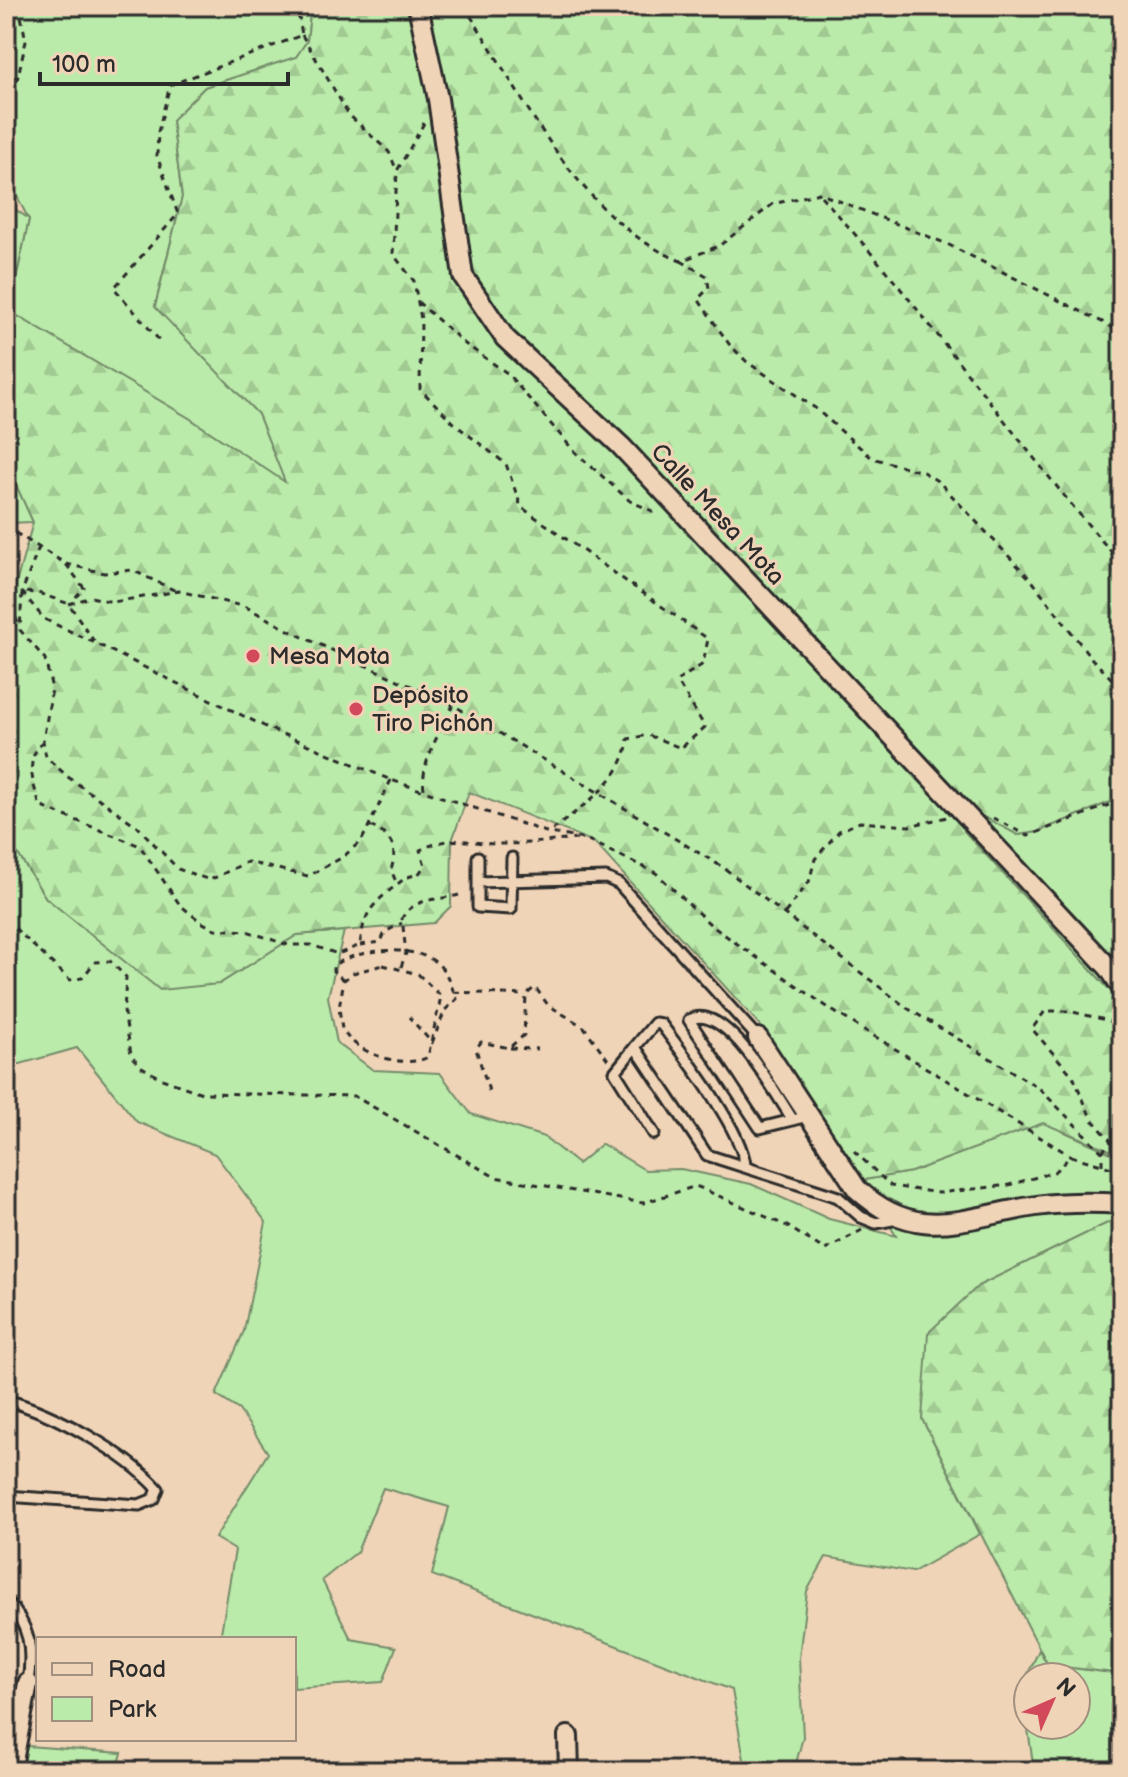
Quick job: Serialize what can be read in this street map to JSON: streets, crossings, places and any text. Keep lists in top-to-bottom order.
{
  "streets": {
    "street": ["Calle Mesa Mota"]
  },
  "places": ["Mesa Mota", "Depósito Tiro Pichón"],
  "legend": ["Road", "Park"],
  "scale_bar": "100 m",
  "north": "top right"
}
